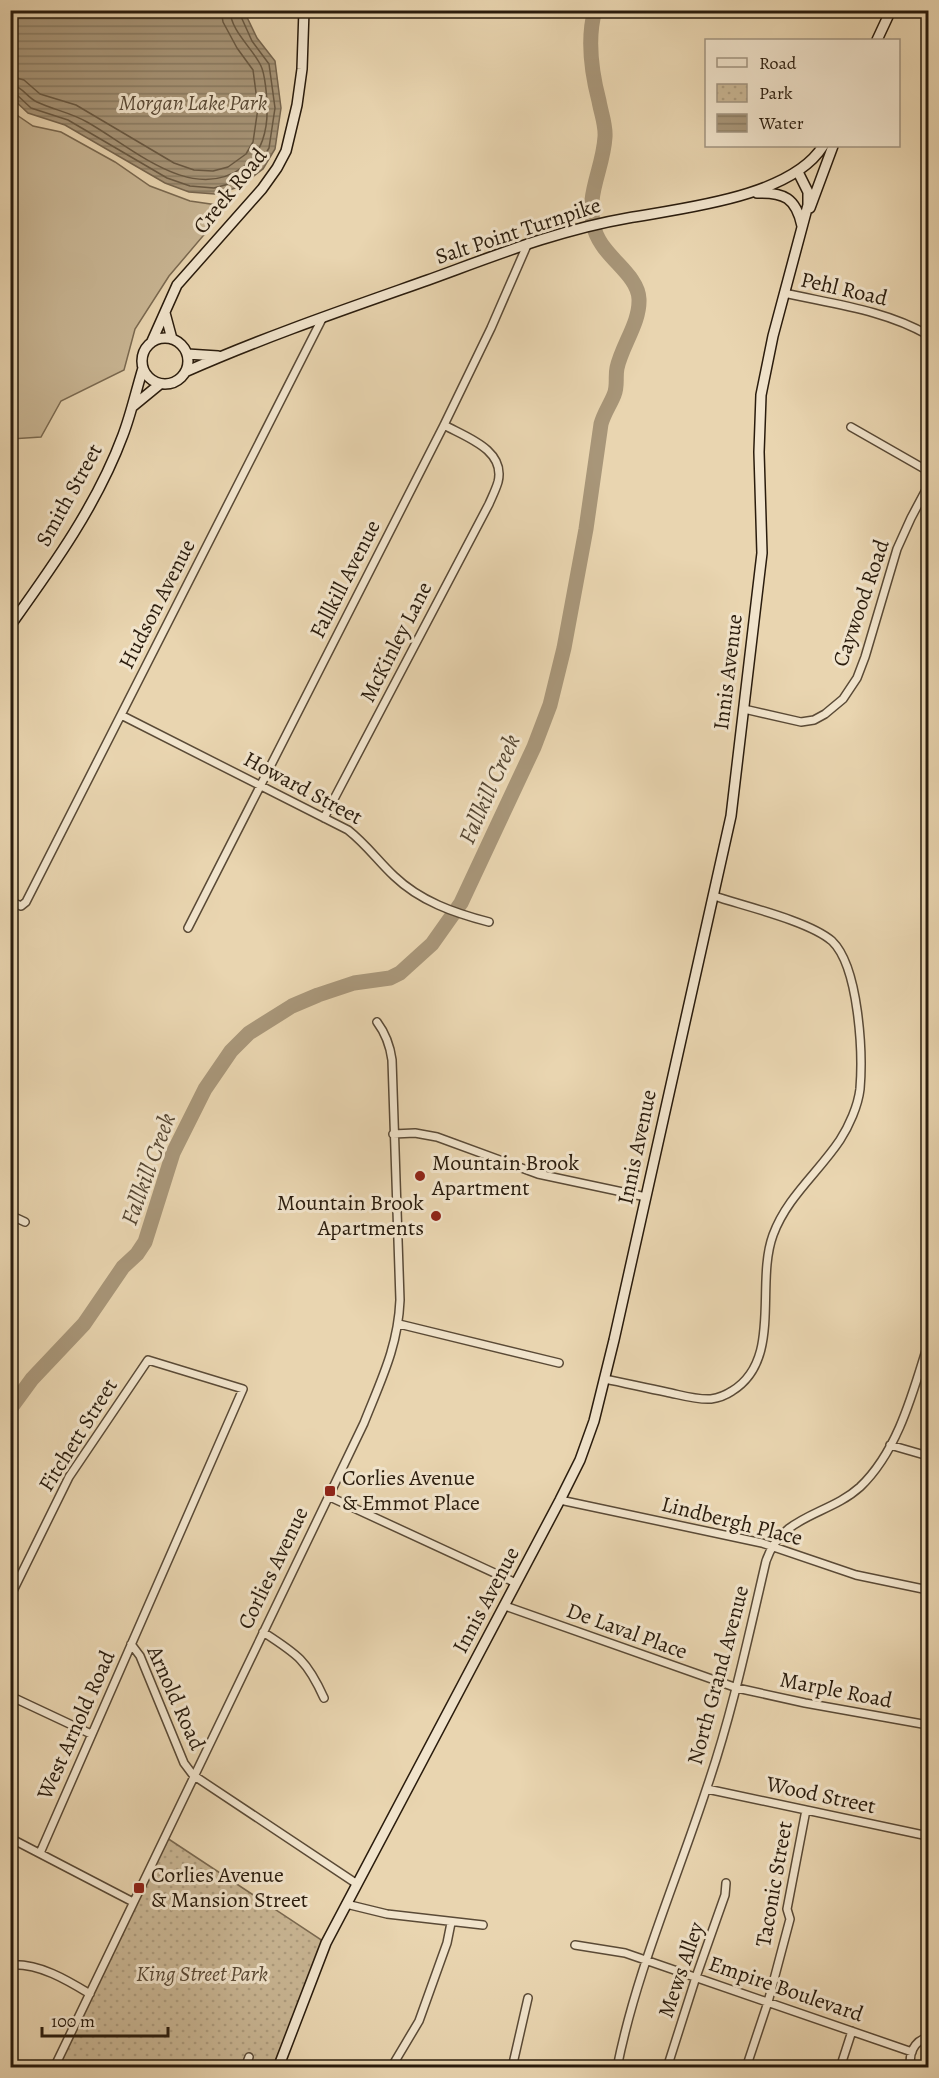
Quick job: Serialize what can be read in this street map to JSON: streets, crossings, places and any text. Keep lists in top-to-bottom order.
{
  "streets": {
    "main road": [
      "Creek Road",
      "Salt Point Turnpike",
      "Smith Street",
      "Innis Avenue"
    ],
    "street": [
      "Pehl Road",
      "Fallkill Avenue",
      "Caywood Road",
      "Hudson Avenue",
      "McKinley Lane",
      "Howard Street",
      "Fitchett Street",
      "Lindbergh Place",
      "Corlies Avenue",
      "De Laval Place",
      "North Grand Avenue",
      "Marple Road",
      "Arnold Road",
      "West Arnold Road",
      "Wood Street",
      "Taconic Street",
      "Mews Alley",
      "Empire Boulevard"
    ]
  },
  "crossings": [
    ["Creek Road", "Salt Point Turnpike"],
    ["Creek Road", "Smith Street"],
    ["Salt Point Turnpike", "Smith Street"],
    ["Salt Point Turnpike", "Fallkill Avenue"],
    ["Salt Point Turnpike", "Hudson Avenue"],
    ["Salt Point Turnpike", "Innis Avenue"],
    ["Pehl Road", "Innis Avenue"],
    ["Fallkill Avenue", "McKinley Lane"],
    ["Fallkill Avenue", "Howard Street"],
    ["Caywood Road", "Innis Avenue"],
    ["Hudson Avenue", "Howard Street"],
    ["McKinley Lane", "Howard Street"],
    ["Innis Avenue", "Lindbergh Place"],
    ["Innis Avenue", "De Laval Place"],
    ["Innis Avenue", "Arnold Road"],
    ["Fitchett Street", "Arnold Road"],
    ["Lindbergh Place", "North Grand Avenue"],
    ["Corlies Avenue", "Arnold Road"],
    ["De Laval Place", "North Grand Avenue"],
    ["De Laval Place", "Marple Road"],
    ["North Grand Avenue", "Marple Road"],
    ["North Grand Avenue", "Wood Street"],
    ["North Grand Avenue", "Empire Boulevard"],
    ["Arnold Road", "West Arnold Road"],
    ["Wood Street", "Taconic Street"],
    ["Taconic Street", "Empire Boulevard"],
    ["Mews Alley", "Empire Boulevard"]
  ],
  "water": ["Fallkill Creek"],
  "parks": ["Morgan Lake Park", "King Street Park"],
  "places": {
    "other": ["Mountain Brook Apartment", "Mountain Brook Apartments"],
    "transit": ["Corlies Avenue & Emmot Place", "Corlies Avenue & Mansion Street"]
  },
  "legend": ["Road", "Park", "Water"],
  "scale_bar": "100 m"
}
